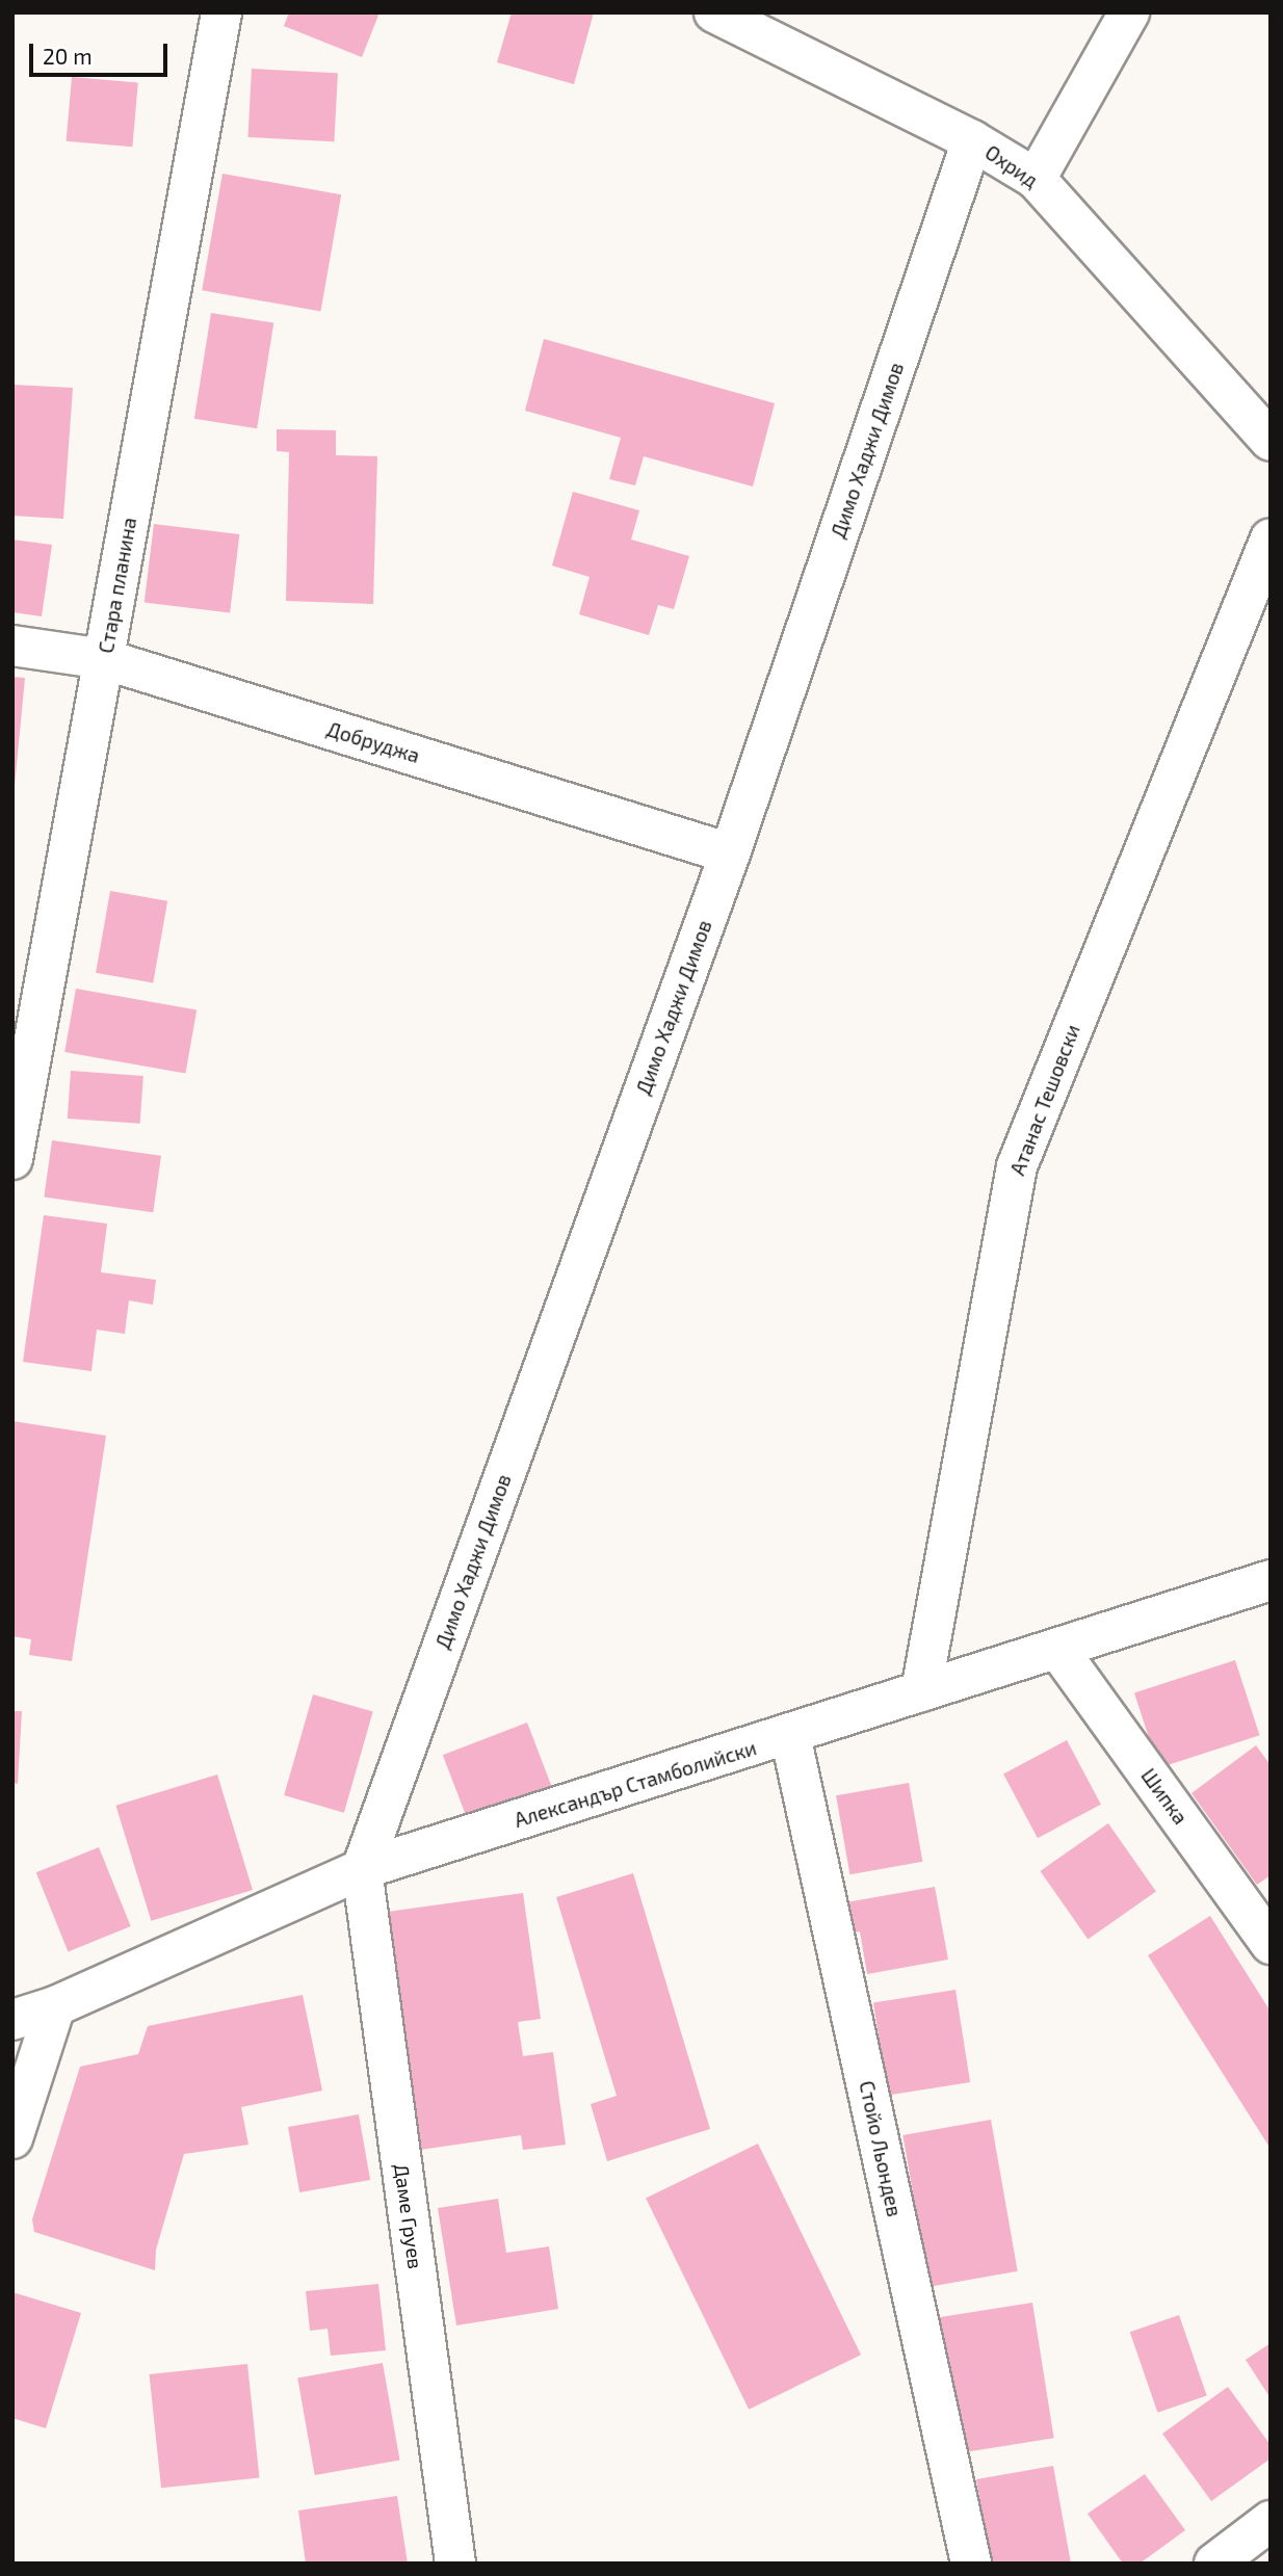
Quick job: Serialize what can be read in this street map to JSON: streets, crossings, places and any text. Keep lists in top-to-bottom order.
{
  "streets": {
    "street": [
      "Охрид",
      "Димо Хаджи Димов",
      "Стара планина",
      "Добруджа",
      "Атанас Тешовски",
      "Александър Стамболийски",
      "Шипка",
      "Стойо Льондев",
      "Даме Груев"
    ]
  },
  "crossings": [
    ["Охрид", "Димо Хаджи Димов"],
    ["Димо Хаджи Димов", "Добруджа"],
    ["Димо Хаджи Димов", "Александър Стамболийски"],
    ["Димо Хаджи Димов", "Даме Груев"],
    ["Стара планина", "Добруджа"],
    ["Атанас Тешовски", "Александър Стамболийски"],
    ["Александър Стамболийски", "Шипка"],
    ["Александър Стамболийски", "Стойо Льондев"],
    ["Александър Стамболийски", "Даме Груев"]
  ],
  "scale_bar": "20 m"
}
